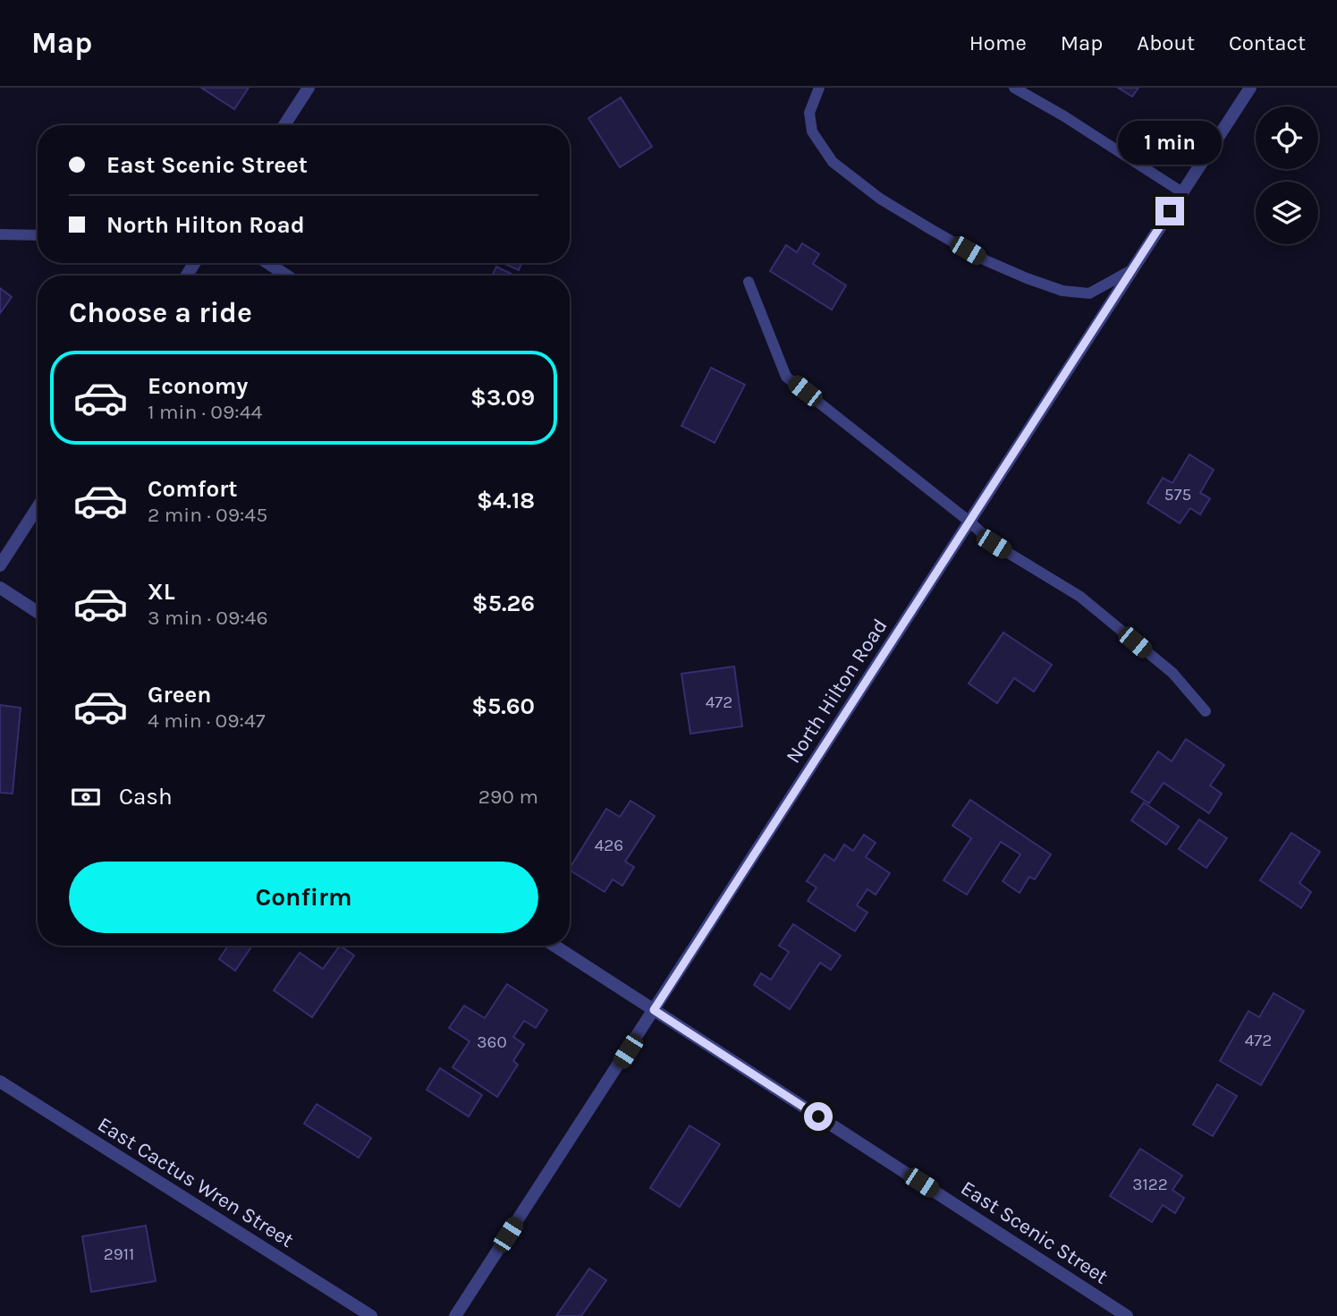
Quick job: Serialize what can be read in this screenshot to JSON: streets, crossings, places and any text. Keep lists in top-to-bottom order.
{
  "streets": {
    "street": ["North Hilton Road", "East Cactus Wren Street", "East Scenic Street"]
  },
  "crossings": [
    ["North Hilton Road", "East Scenic Street"]
  ],
  "house_numbers": [
    "575",
    "472",
    "426",
    "472",
    "360",
    "3122",
    "2911"
  ],
  "page": {
    "header": "Map",
    "nav": [
      "Home",
      "Map",
      "About",
      "Contact"
    ],
    "bubble": "1 min",
    "banner": ["East Scenic Street", "North Hilton Road"],
    "heading": "Choose a ride",
    "list": [
      {
        "name": "Economy",
        "note": "1 min · 09:44",
        "value": "$3.09"
      },
      {
        "name": "Comfort",
        "note": "2 min · 09:45",
        "value": "$4.18"
      },
      {
        "name": "XL",
        "note": "3 min · 09:46",
        "value": "$5.26"
      },
      {
        "name": "Green",
        "note": "4 min · 09:47",
        "value": "$5.60"
      }
    ],
    "pay": ["Cash", "290 m"],
    "buttons": "Confirm"
  }
}
